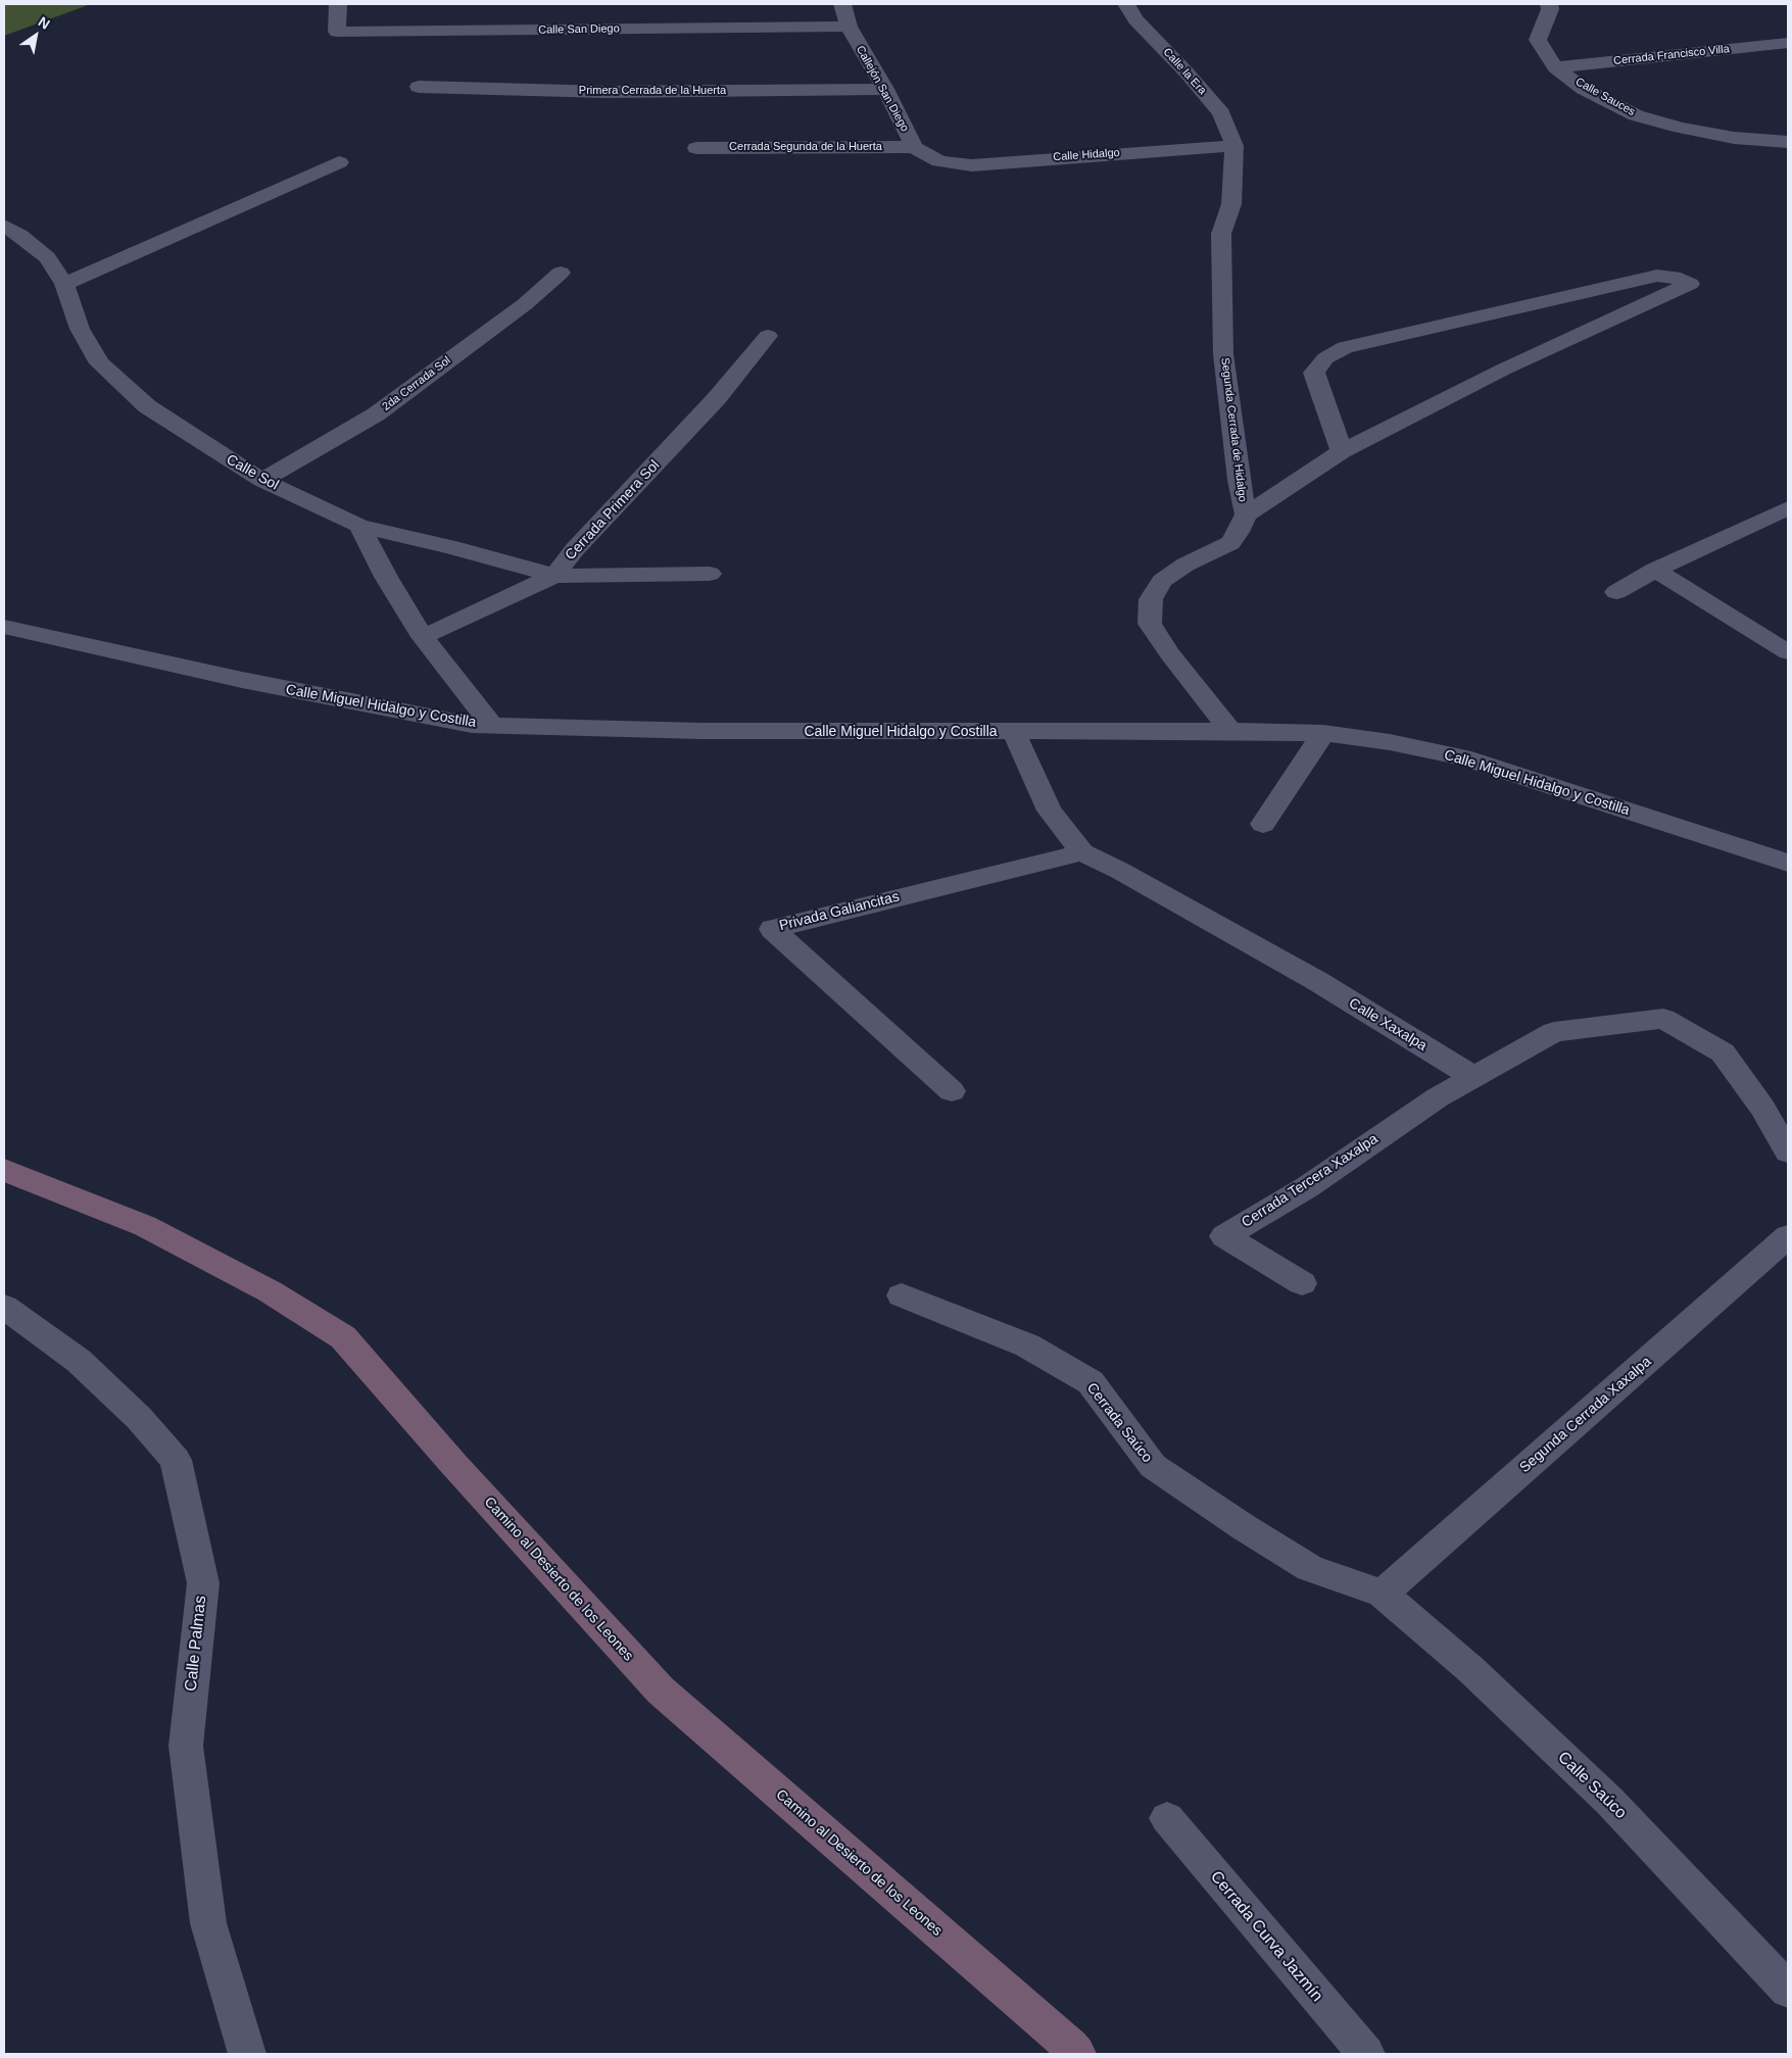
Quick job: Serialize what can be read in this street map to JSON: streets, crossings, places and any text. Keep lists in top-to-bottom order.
{
  "streets": {
    "main road": ["Camino al Desierto de los Leones"],
    "street": [
      "Calle San Diego",
      "Cerrada Francisco Villa",
      "Calle la Era",
      "Callejón San Diego",
      "Primera Cerrada de la Huerta",
      "Calle Sauces",
      "Cerrada Segunda de la Huerta",
      "Calle Hidalgo",
      "2da Cerrada Sol",
      "Segunda Cerrada de Hidalgo",
      "Calle Sol",
      "Cerrada Primera Sol",
      "Calle Miguel Hidalgo y Costilla",
      "Privada Galiancitas",
      "Calle Xaxalpa",
      "Cerrada Tercera Xaxalpa",
      "Segunda Cerrada Xaxalpa",
      "Cerrada Saúco",
      "Calle Palmas",
      "Calle Saúco",
      "Cerrada Curva Jazmín"
    ]
  },
  "crossings": [
    ["Calle San Diego", "Callejón San Diego"],
    ["Cerrada Francisco Villa", "Calle Sauces"],
    ["Calle la Era", "Calle Hidalgo"],
    ["Calle la Era", "Segunda Cerrada de Hidalgo"],
    ["Callejón San Diego", "Primera Cerrada de la Huerta"],
    ["Callejón San Diego", "Cerrada Segunda de la Huerta"],
    ["Callejón San Diego", "Calle Hidalgo"],
    ["Calle Hidalgo", "Segunda Cerrada de Hidalgo"],
    ["2da Cerrada Sol", "Calle Sol"],
    ["Segunda Cerrada de Hidalgo", "Calle Miguel Hidalgo y Costilla"],
    ["Calle Sol", "Cerrada Primera Sol"],
    ["Calle Miguel Hidalgo y Costilla", "Calle Xaxalpa"],
    ["Privada Galiancitas", "Calle Xaxalpa"],
    ["Calle Xaxalpa", "Cerrada Tercera Xaxalpa"],
    ["Segunda Cerrada Xaxalpa", "Cerrada Saúco"],
    ["Segunda Cerrada Xaxalpa", "Calle Saúco"],
    ["Cerrada Saúco", "Calle Saúco"]
  ],
  "north": "top right"
}
